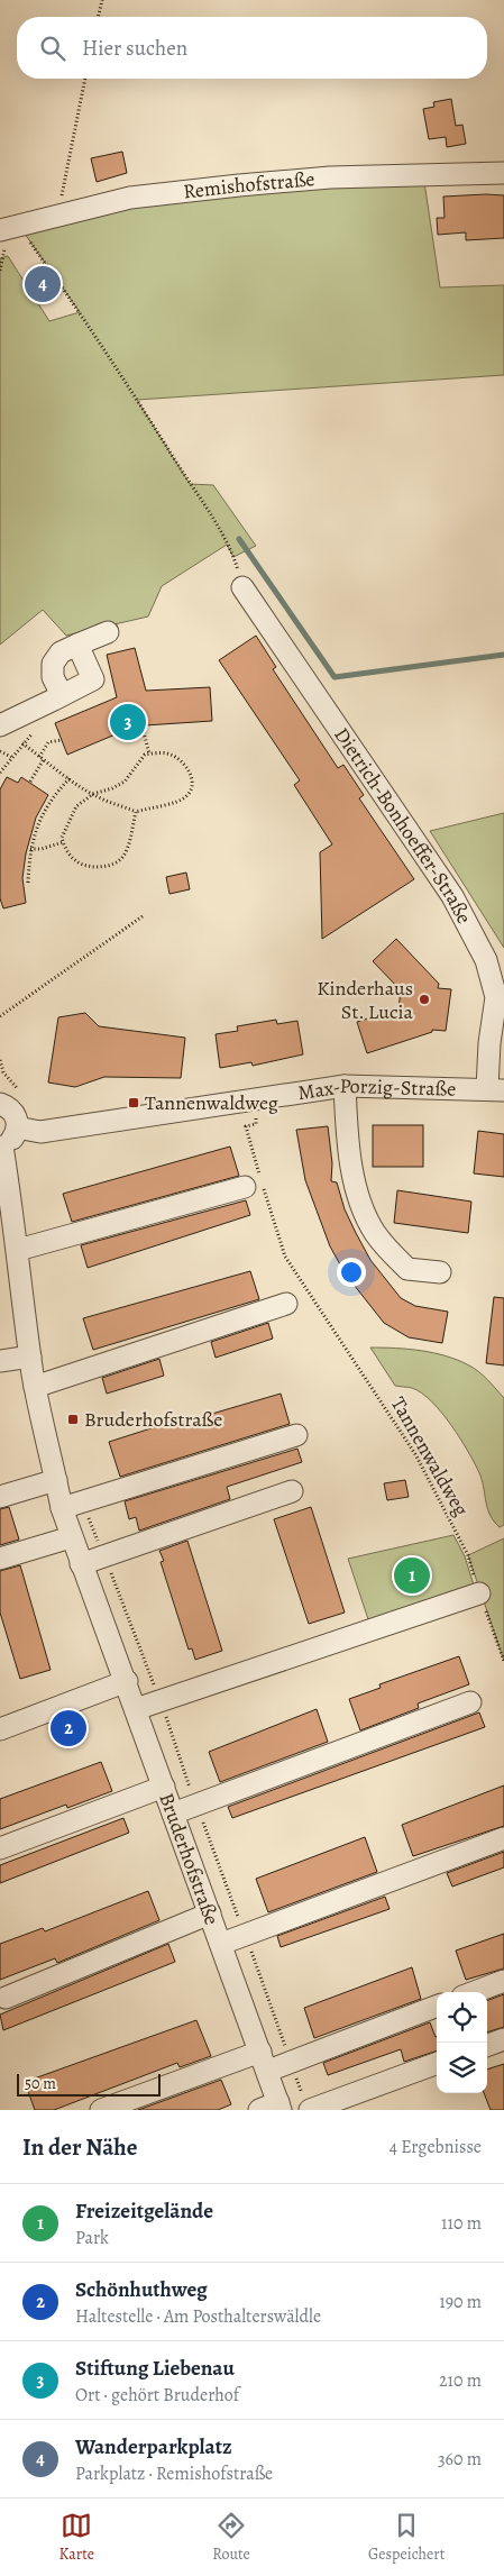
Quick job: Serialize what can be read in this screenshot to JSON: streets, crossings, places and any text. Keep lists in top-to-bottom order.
{
  "streets": {
    "street": [
      "Remishofstraße",
      "Dietrich-Bonhoeffer-Straße",
      "Max-Porzig-Straße",
      "Bruderhofstraße"
    ],
    "path": ["Tannenwaldweg"]
  },
  "crossings": [
    ["Dietrich-Bonhoeffer-Straße", "Max-Porzig-Straße"],
    ["Max-Porzig-Straße", "Tannenwaldweg"]
  ],
  "places": {
    "other": ["Kinderhaus St. Lucia"],
    "transit": ["Tannenwaldweg", "Bruderhofstraße"]
  },
  "scale_bar": "50 m",
  "page": {
    "search": "Hier suchen",
    "pins": [
      "4",
      "3",
      "1",
      "2"
    ],
    "scale": "50 m",
    "heading": ["In der Nähe", "4 Ergebnisse"],
    "list": [
      {
        "mark": "1",
        "name": "Freizeitgelände",
        "note": "Park",
        "value": "110 m"
      },
      {
        "mark": "2",
        "name": "Schönhuthweg",
        "note": "Haltestelle · Am Posthalterswäldle",
        "value": "190 m"
      },
      {
        "mark": "3",
        "name": "Stiftung Liebenau",
        "note": "Ort · gehört Bruderhof",
        "value": "210 m"
      },
      {
        "mark": "4",
        "name": "Wanderparkplatz",
        "note": "Parkplatz · Remishofstraße",
        "value": "360 m"
      }
    ],
    "nav": ["Karte", "Route", "Gespeichert"]
  }
}
